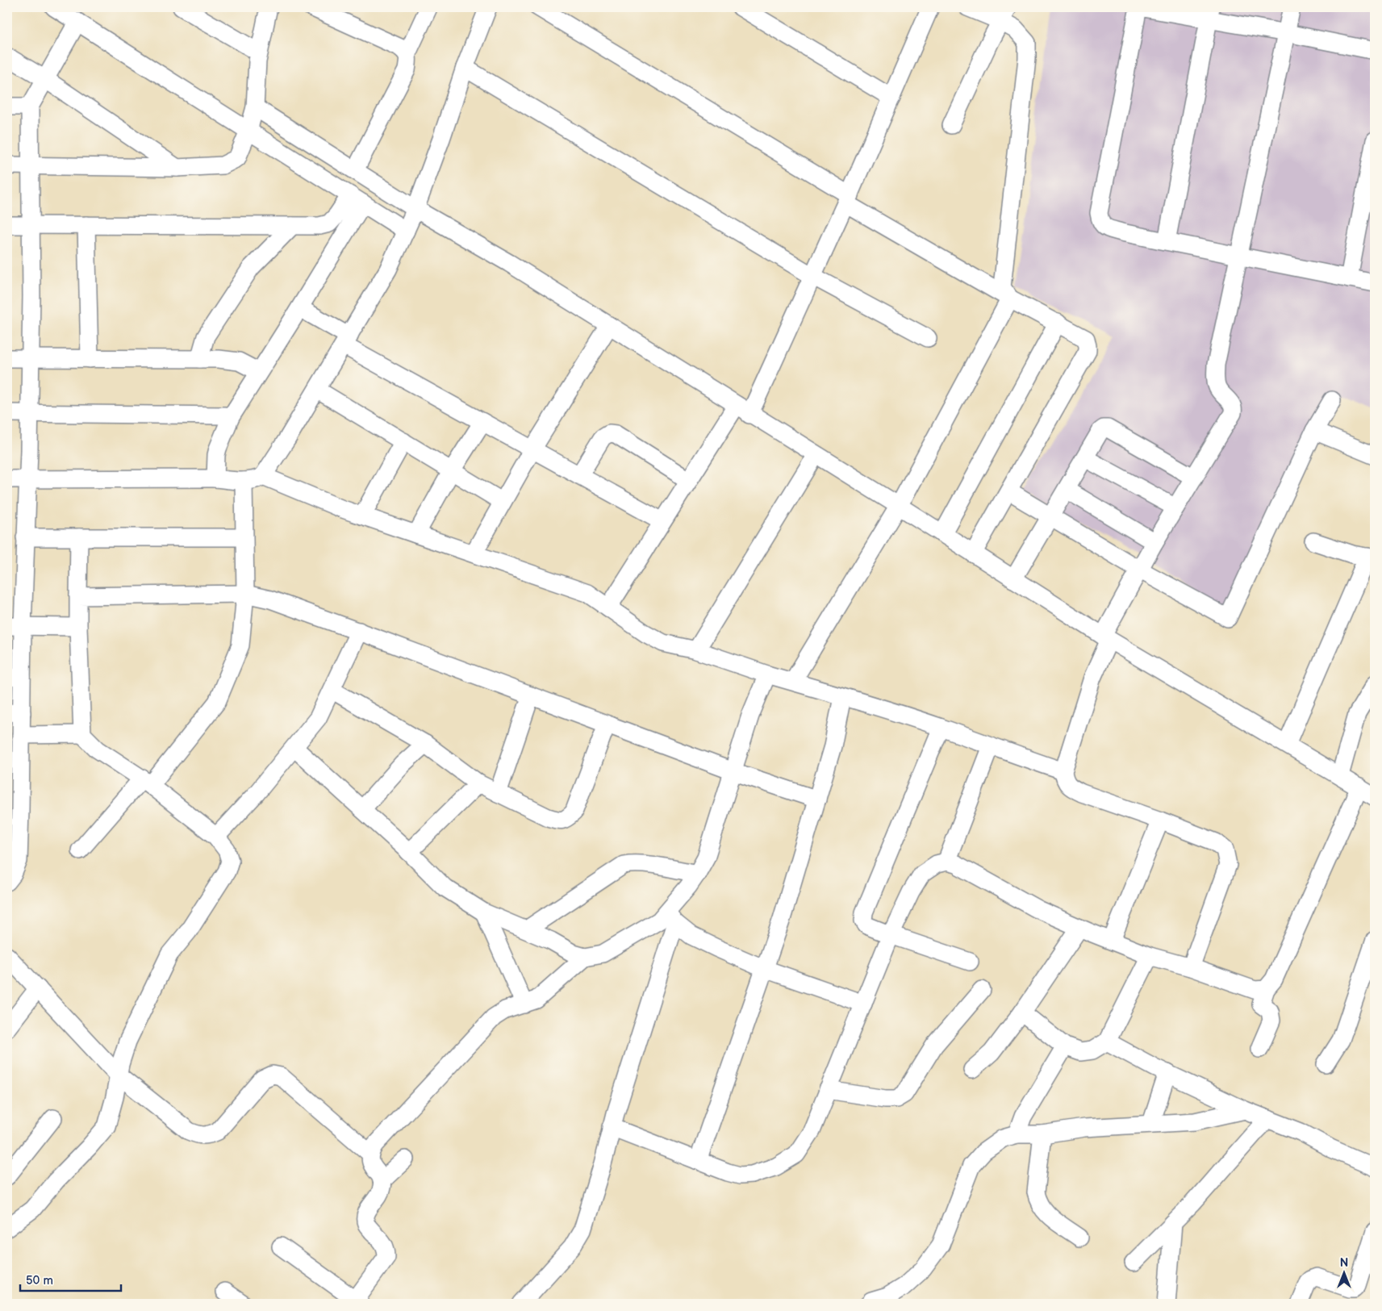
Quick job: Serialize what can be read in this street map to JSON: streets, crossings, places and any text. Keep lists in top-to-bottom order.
{
  "scale_bar": "50 m",
  "north": "top"
}
